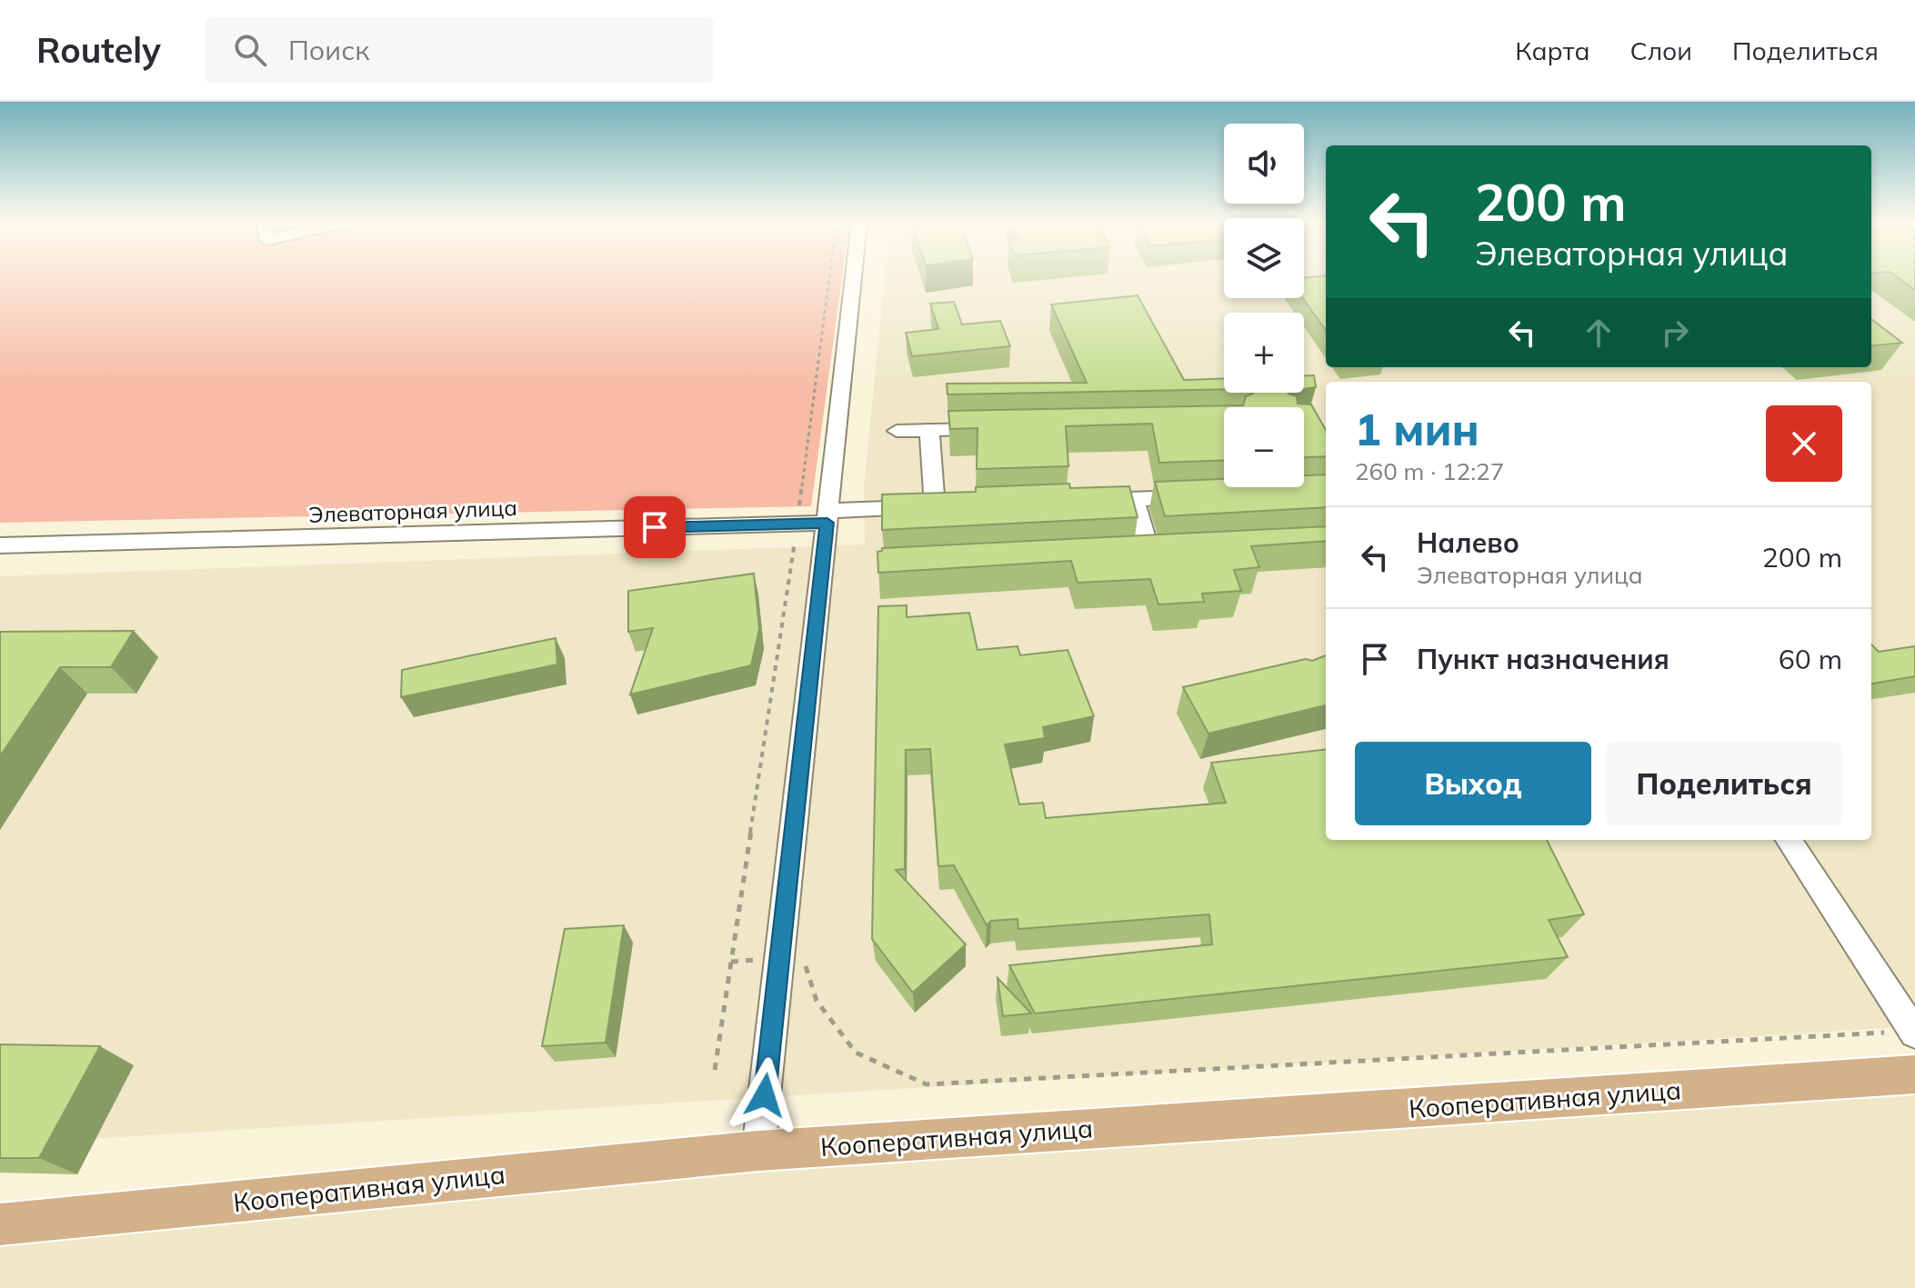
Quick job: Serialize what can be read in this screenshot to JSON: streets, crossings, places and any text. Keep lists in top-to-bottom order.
{
  "streets": {
    "main road": ["Кооперативная улица"],
    "street": ["Элеваторная улица"]
  },
  "page": {
    "header": "Routely",
    "search": "Поиск",
    "nav": ["Карта", "Слои", "Поделиться"],
    "map_buttons": ["+", "−"],
    "turn": ["200 m", "Элеваторная улица"],
    "heading": ["1 мин", "260 m · 12:27"],
    "list": [
      {
        "name": "Налево",
        "note": "Элеваторная улица",
        "value": "200 m"
      },
      {
        "name": "Пункт назначения",
        "value": "60 m"
      }
    ],
    "buttons": ["Выход", "Поделиться"]
  }
}
